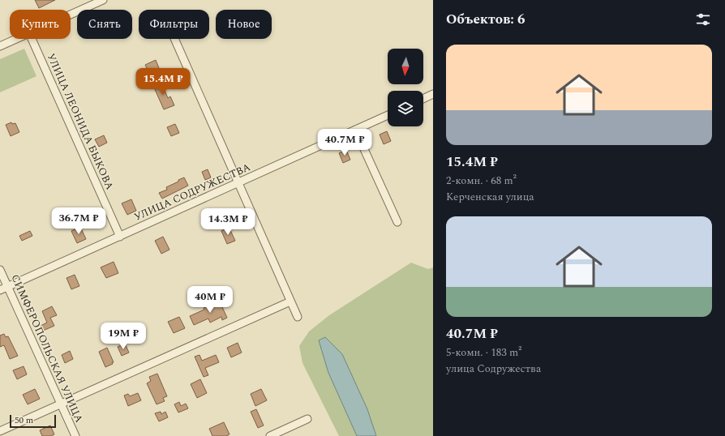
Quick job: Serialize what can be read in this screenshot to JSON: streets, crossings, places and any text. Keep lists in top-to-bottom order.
{
  "streets": {
    "street": ["УЛИЦА ЛЕОНИДА БЫКОВА", "УЛИЦА СОДРУЖЕСТВА", "СИМФЕРОПОЛЬСКАЯ УЛИЦА"]
  },
  "crossings": [
    ["УЛИЦА ЛЕОНИДА БЫКОВА", "УЛИЦА СОДРУЖЕСТВА"],
    ["УЛИЦА СОДРУЖЕСТВА", "СИМФЕРОПОЛЬСКАЯ УЛИЦА"]
  ],
  "scale_bar": "50 m",
  "north": "bottom",
  "page": {
    "heading": "Объектов: 6",
    "chip": [
      "Купить",
      "Снять",
      "Фильтры",
      "Новое"
    ],
    "list": [
      {
        "name": "15.4M ₽",
        "note": "2-комн. · 68 m² · Керченская улица"
      },
      {
        "name": "40.7M ₽",
        "note": "5-комн. · 183 m² · улица Содружества"
      }
    ],
    "price": [
      "15.4M ₽",
      "40.7M ₽",
      "36.7M ₽",
      "14.3M ₽",
      "40M ₽",
      "19M ₽"
    ],
    "scale": "50 m"
  }
}
